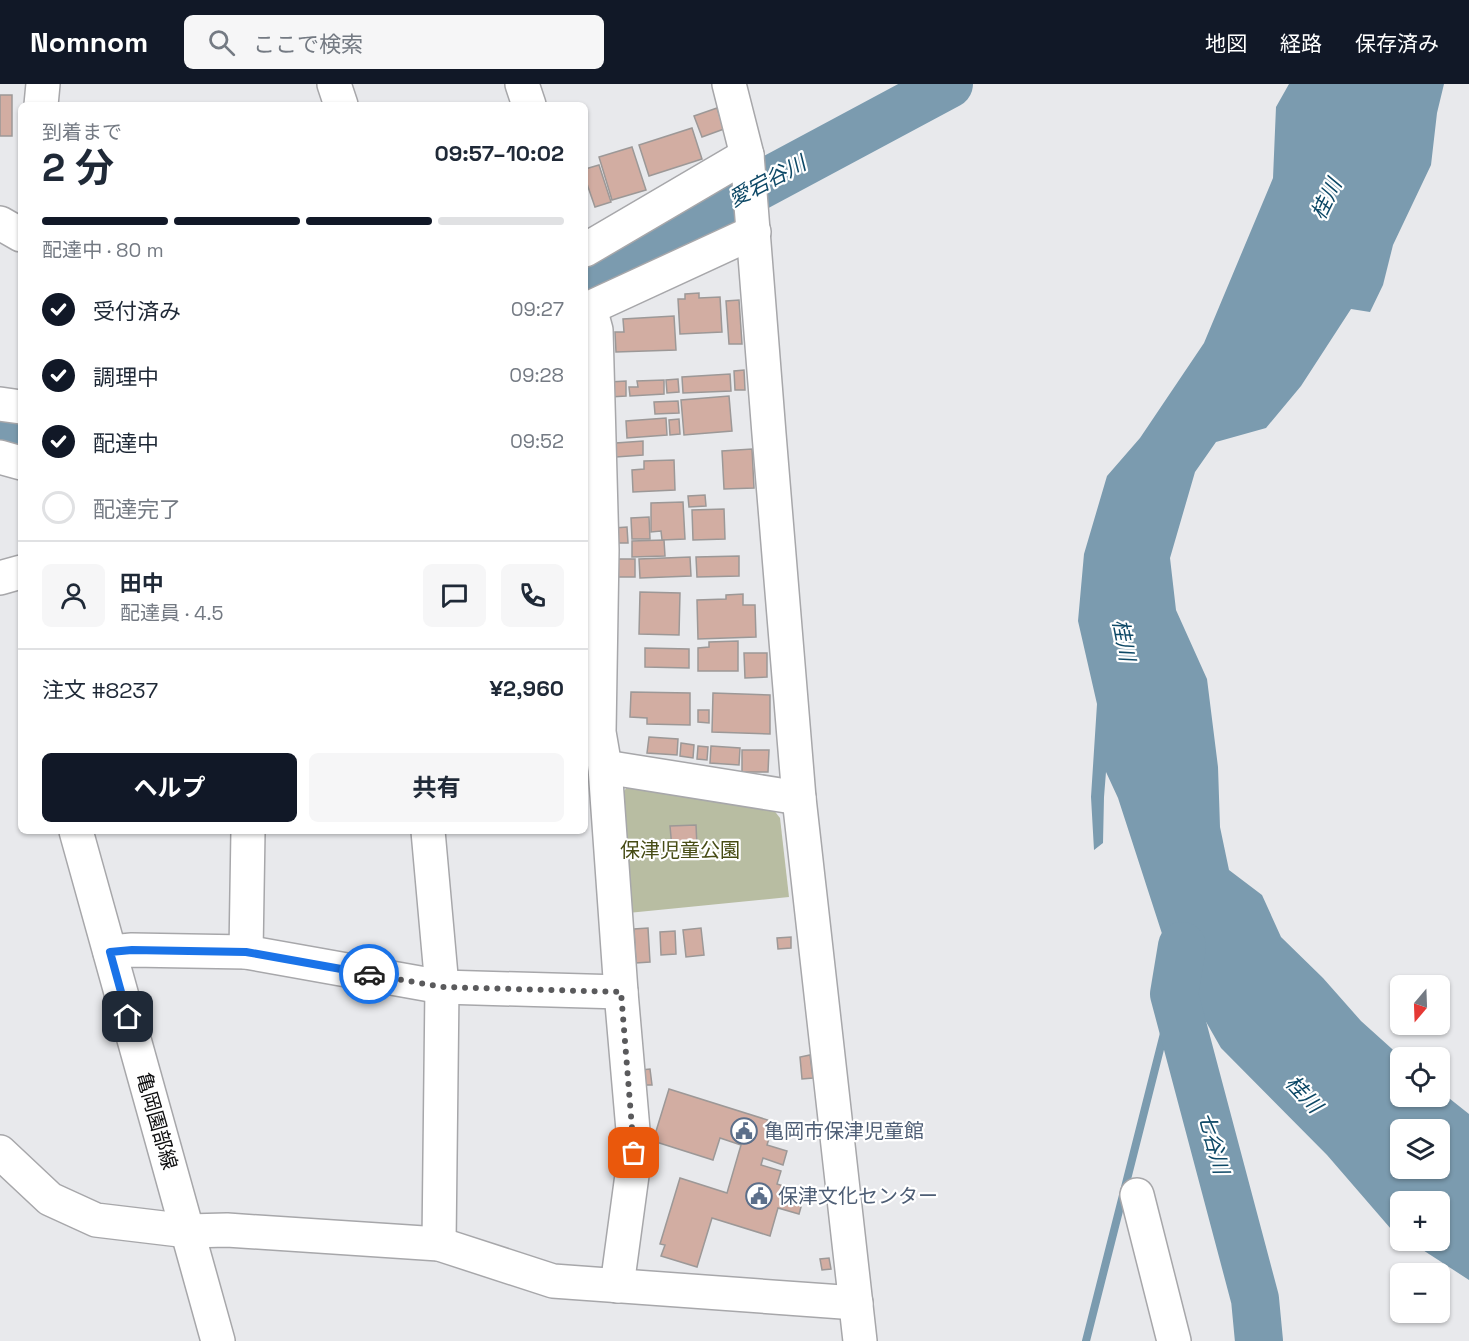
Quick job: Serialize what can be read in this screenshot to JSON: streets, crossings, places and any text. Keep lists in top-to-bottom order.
{
  "streets": {
    "street": ["亀岡園部線"]
  },
  "water": ["愛宕谷川", "桂川", "七谷川"],
  "parks": ["保津児童公園"],
  "places": {
    "public building": ["亀岡市保津児童館", "保津文化センター"]
  },
  "north": "bottom",
  "page": {
    "header": "Nomnom",
    "search": "ここで検索",
    "nav": ["地図", "経路", "保存済み"],
    "heading": ["2 分", "到着まで", "09:57–10:02"],
    "panel": [
      "田中",
      "配達員 · 4.5",
      "注文 #8237",
      "¥2,960"
    ],
    "bar": "配達中 · 80 m",
    "list": [
      ["受付済み", "09:27"],
      ["調理中", "09:28"],
      ["配達中", "09:52"],
      "配達完了"
    ],
    "buttons": ["ヘルプ", "共有"],
    "map_buttons": ["+", "−"]
  }
}
